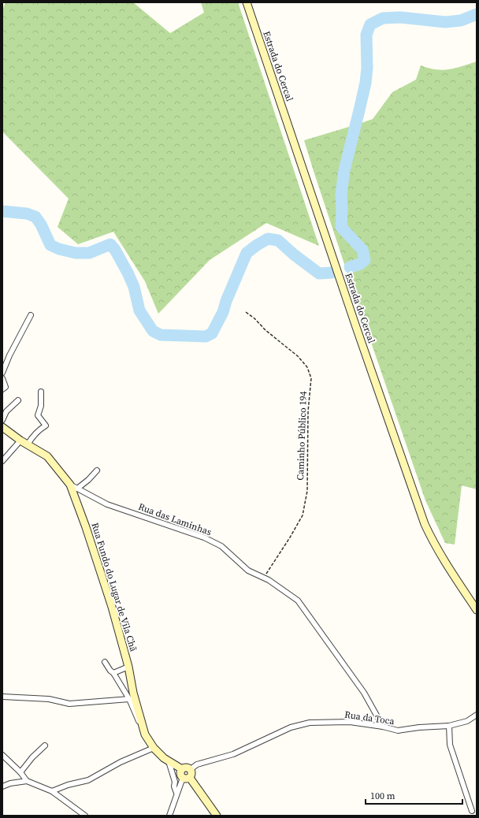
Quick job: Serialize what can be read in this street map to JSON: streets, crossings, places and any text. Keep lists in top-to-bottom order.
{
  "streets": {
    "street": [
      "Estrada do Cercal",
      "Rua das Laminhas",
      "Rua Fundo do Lugar de Vila Chã",
      "Rua da Toca"
    ],
    "path": ["Caminho Público 194"]
  },
  "crossings": [
    ["Caminho Público 194", "Rua das Laminhas"],
    ["Rua das Laminhas", "Rua Fundo do Lugar de Vila Chã"],
    ["Rua das Laminhas", "Rua da Toca"],
    ["Rua Fundo do Lugar de Vila Chã", "Rua da Toca"]
  ],
  "scale_bar": "100 m"
}
